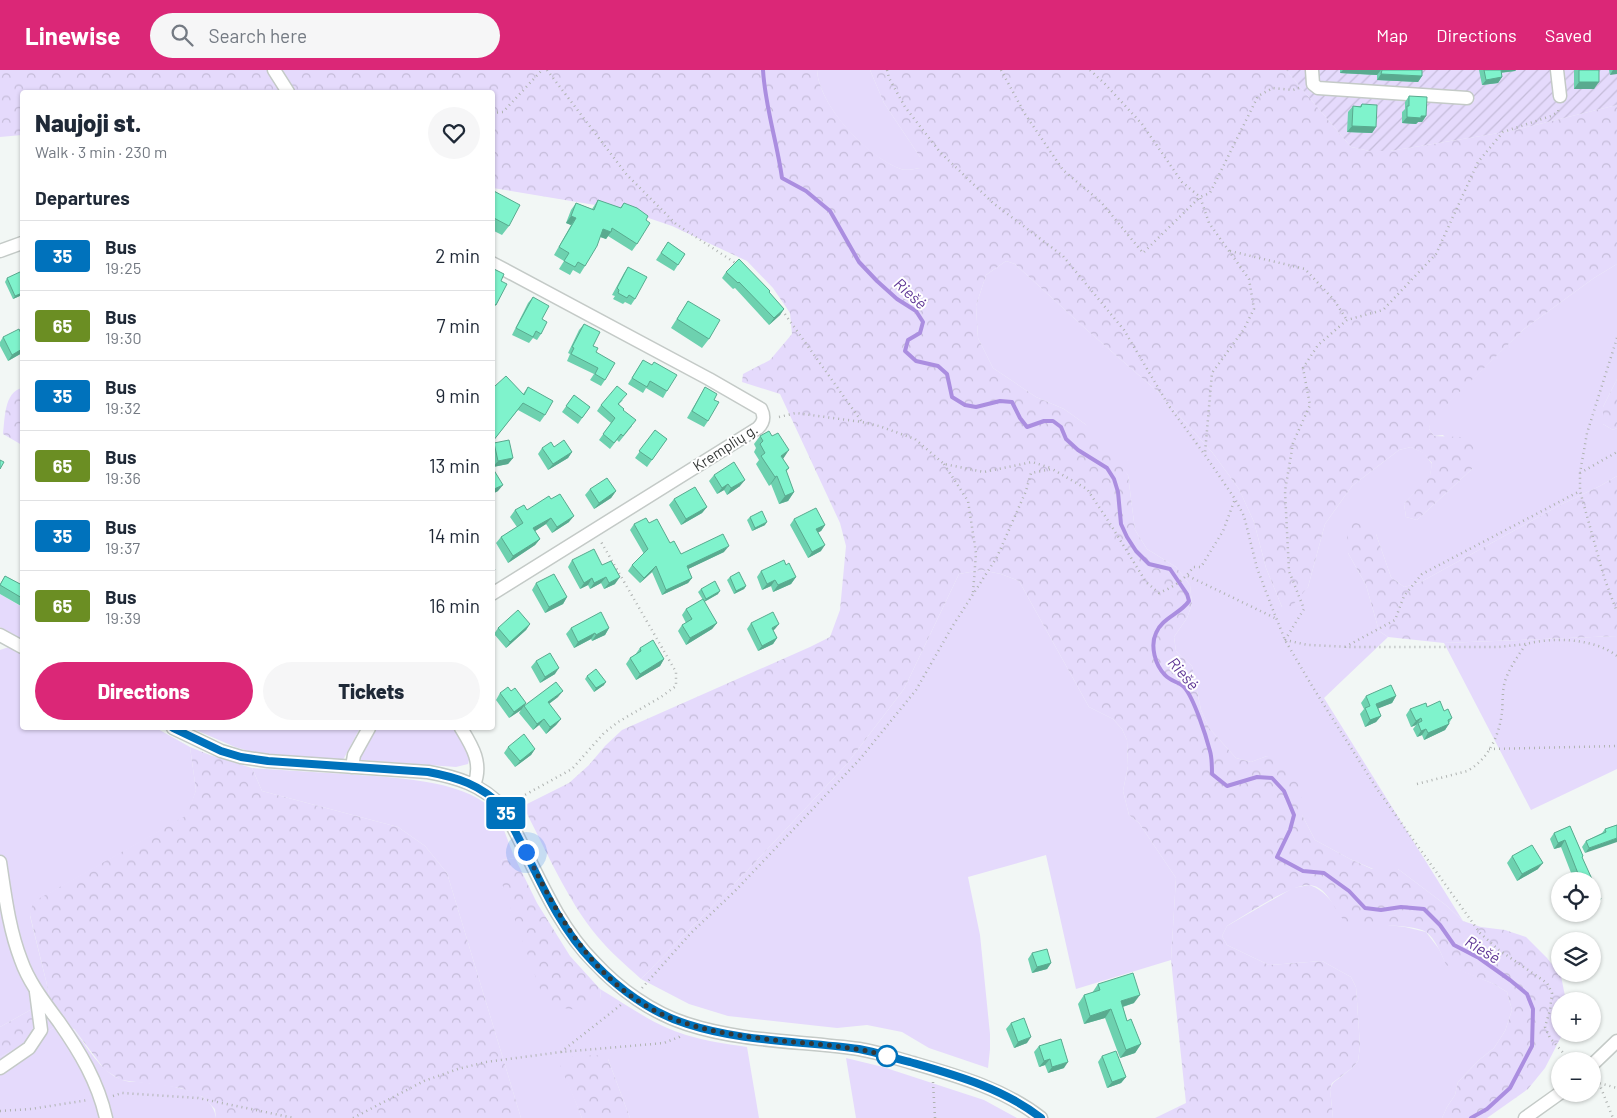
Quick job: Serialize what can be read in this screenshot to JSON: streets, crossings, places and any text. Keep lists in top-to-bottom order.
{
  "streets": {
    "street": ["Kremplių g."]
  },
  "water": ["Riešė"],
  "lines": ["bus line 35"],
  "page": {
    "header": "Linewise",
    "search": "Search here",
    "nav": ["Map", "Directions", "Saved"],
    "on_map": "35",
    "heading": [
      ["Naujoji st.", "Walk · 3 min · 230 m"],
      "Departures"
    ],
    "list": [
      {
        "mark": "35",
        "name": "Bus",
        "note": "19:25",
        "value": "2 min"
      },
      {
        "mark": "65",
        "name": "Bus",
        "note": "19:30",
        "value": "7 min"
      },
      {
        "mark": "35",
        "name": "Bus",
        "note": "19:32",
        "value": "9 min"
      },
      {
        "mark": "65",
        "name": "Bus",
        "note": "19:36",
        "value": "13 min"
      },
      {
        "mark": "35",
        "name": "Bus",
        "note": "19:37",
        "value": "14 min"
      },
      {
        "mark": "65",
        "name": "Bus",
        "note": "19:39",
        "value": "16 min"
      }
    ],
    "buttons": ["Directions", "Tickets"],
    "map_buttons": ["+", "−"]
  }
}
